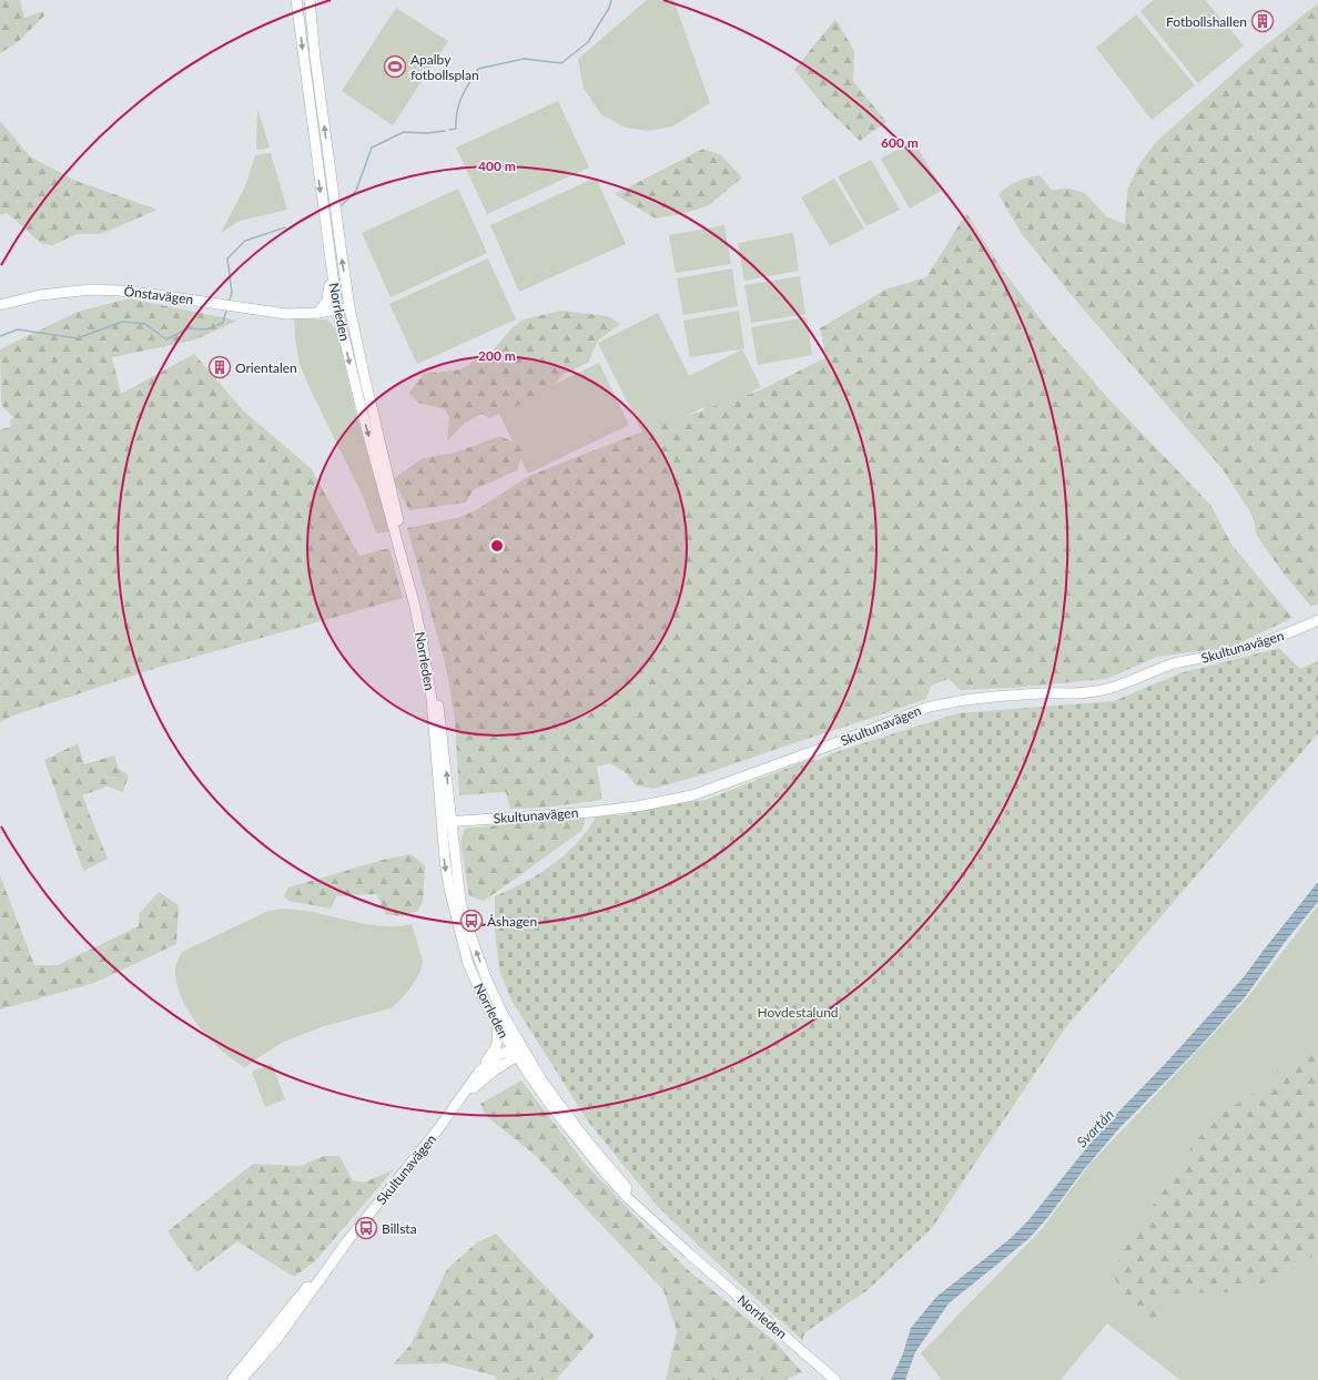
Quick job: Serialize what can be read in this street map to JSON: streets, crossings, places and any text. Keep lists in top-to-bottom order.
{
  "streets": {
    "main road": ["Önstavägen", "Norrleden", "Skultunavägen"]
  },
  "crossings": [
    ["Önstavägen", "Norrleden"],
    ["Norrleden", "Skultunavägen"]
  ],
  "water": ["Svartån"],
  "parks": ["Hovdestalund"],
  "places": {
    "building": ["Fotbollshallen", "Orientalen"],
    "sports": ["Apalby fotbollsplan"],
    "bus stop": ["Åshagen", "Billsta"]
  },
  "rings": ["600 m", "400 m", "200 m"]
}
